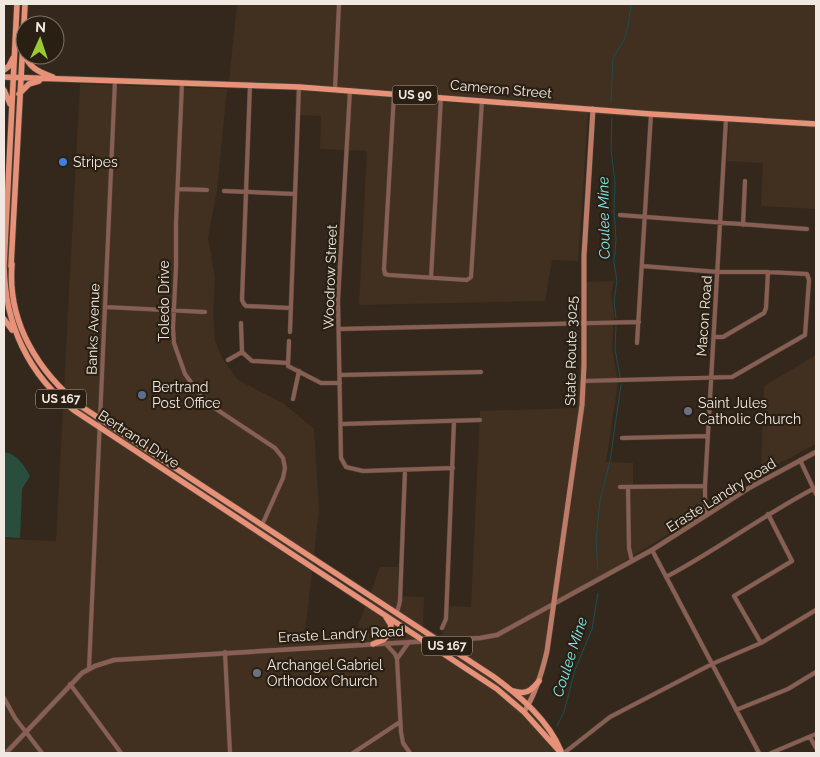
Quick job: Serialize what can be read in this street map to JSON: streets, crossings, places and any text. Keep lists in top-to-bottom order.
{
  "streets": {
    "main road": [
      "Cameron Street",
      "US 90",
      "State Route 3025",
      "US 167",
      "Bertrand Drive"
    ],
    "street": [
      "Woodrow Street",
      "Toledo Drive",
      "Macon Road",
      "Banks Avenue",
      "Eraste Landry Road"
    ]
  },
  "crossings": [
    ["Cameron Street", "Woodrow Street"],
    ["Cameron Street", "Toledo Drive"],
    ["Cameron Street", "Macon Road"],
    ["Cameron Street", "Banks Avenue"],
    ["Cameron Street", "State Route 3025"],
    ["Cameron Street", "US 167"],
    ["Toledo Drive", "Bertrand Drive"],
    ["Macon Road", "Eraste Landry Road"],
    ["Banks Avenue", "Bertrand Drive"],
    ["Banks Avenue", "Eraste Landry Road"],
    ["State Route 3025", "Bertrand Drive"],
    ["State Route 3025", "Eraste Landry Road"],
    ["US 167", "Bertrand Drive"],
    ["Bertrand Drive", "Eraste Landry Road"]
  ],
  "water": ["Coulee Mine"],
  "places": [
    "Stripes",
    "Bertrand Post Office",
    "Saint Jules Catholic Church",
    "Archangel Gabriel Orthodox Church"
  ],
  "north": "top"
}
